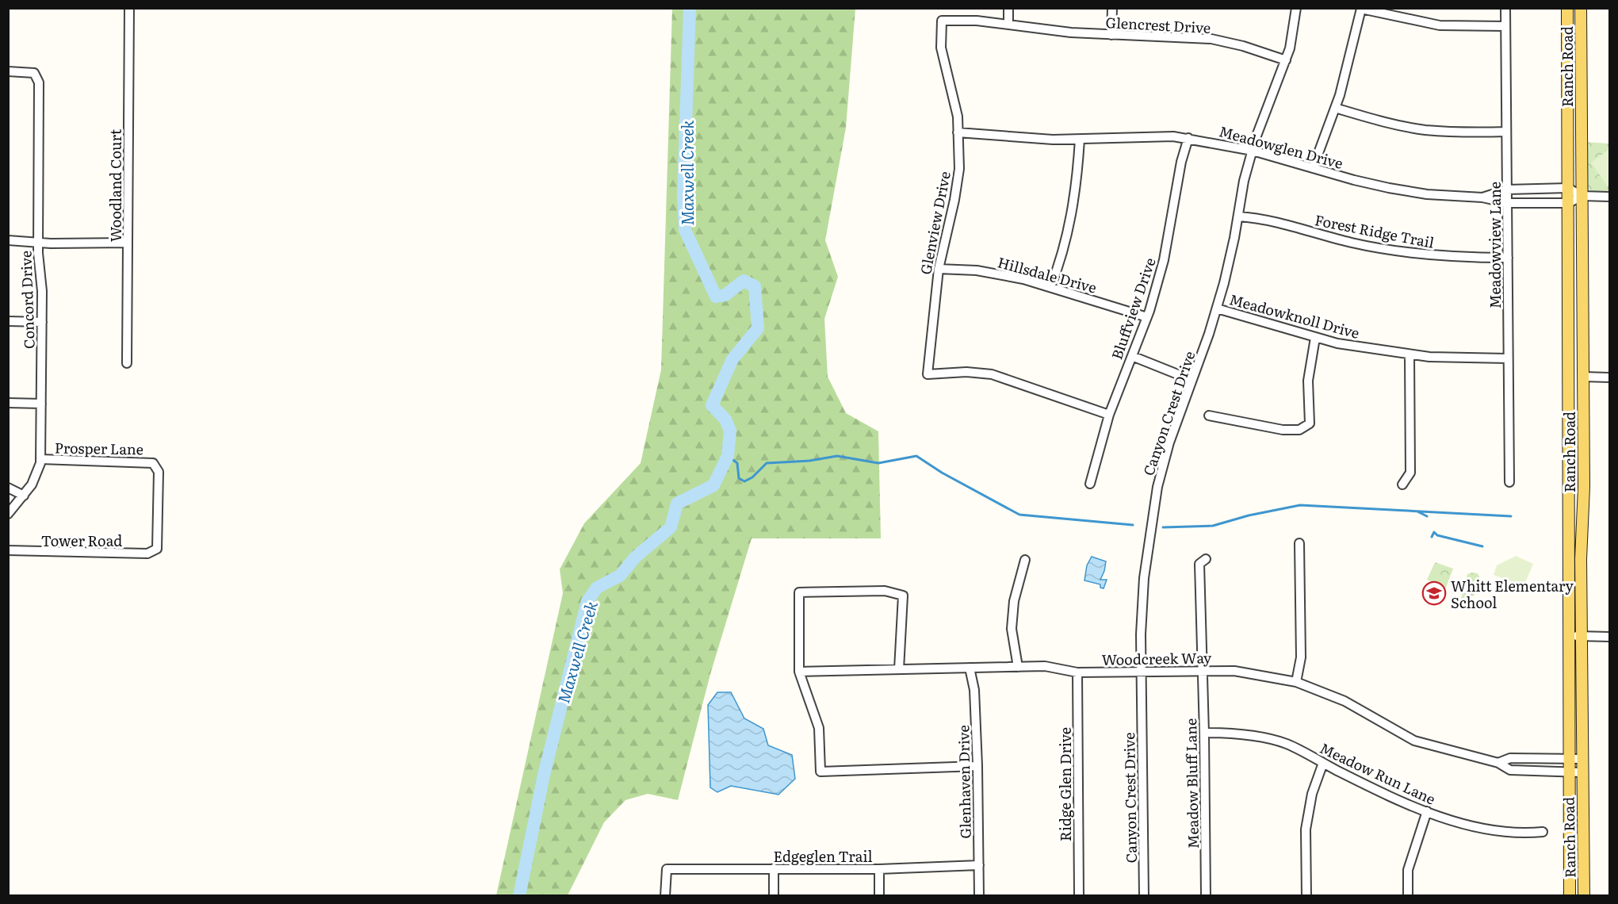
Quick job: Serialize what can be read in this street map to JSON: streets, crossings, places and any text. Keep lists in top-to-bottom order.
{
  "streets": {
    "main road": ["Ranch Road"],
    "street": [
      "Glencrest Drive",
      "Meadowglen Drive",
      "Woodland Court",
      "Glenview Drive",
      "Forest Ridge Trail",
      "Meadowview Lane",
      "Hillsdale Drive",
      "Concord Drive",
      "Bluffview Drive",
      "Meadowknoll Drive",
      "Canyon Crest Drive",
      "Prosper Lane",
      "Tower Road",
      "Woodcreek Way",
      "Meadow Run Lane",
      "Glenhaven Drive",
      "Meadow Bluff Lane",
      "Ridge Glen Drive",
      "Edgeglen Trail"
    ]
  },
  "crossings": [
    ["Glencrest Drive", "Glenview Drive"],
    ["Glencrest Drive", "Canyon Crest Drive"],
    ["Ranch Road", "Meadowglen Drive"],
    ["Ranch Road", "Woodcreek Way"],
    ["Meadowglen Drive", "Glenview Drive"],
    ["Meadowglen Drive", "Meadowview Lane"],
    ["Meadowglen Drive", "Bluffview Drive"],
    ["Meadowglen Drive", "Canyon Crest Drive"],
    ["Glenview Drive", "Hillsdale Drive"],
    ["Glenview Drive", "Bluffview Drive"],
    ["Forest Ridge Trail", "Meadowview Lane"],
    ["Forest Ridge Trail", "Canyon Crest Drive"],
    ["Meadowview Lane", "Meadowknoll Drive"],
    ["Hillsdale Drive", "Bluffview Drive"],
    ["Concord Drive", "Prosper Lane"],
    ["Meadowknoll Drive", "Canyon Crest Drive"],
    ["Canyon Crest Drive", "Woodcreek Way"],
    ["Prosper Lane", "Tower Road"],
    ["Woodcreek Way", "Glenhaven Drive"],
    ["Woodcreek Way", "Meadow Bluff Lane"],
    ["Woodcreek Way", "Ridge Glen Drive"],
    ["Meadow Run Lane", "Meadow Bluff Lane"],
    ["Glenhaven Drive", "Edgeglen Trail"]
  ],
  "water": ["Maxwell Creek"],
  "places": {
    "school or university": ["Whitt Elementary School"]
  }
}
